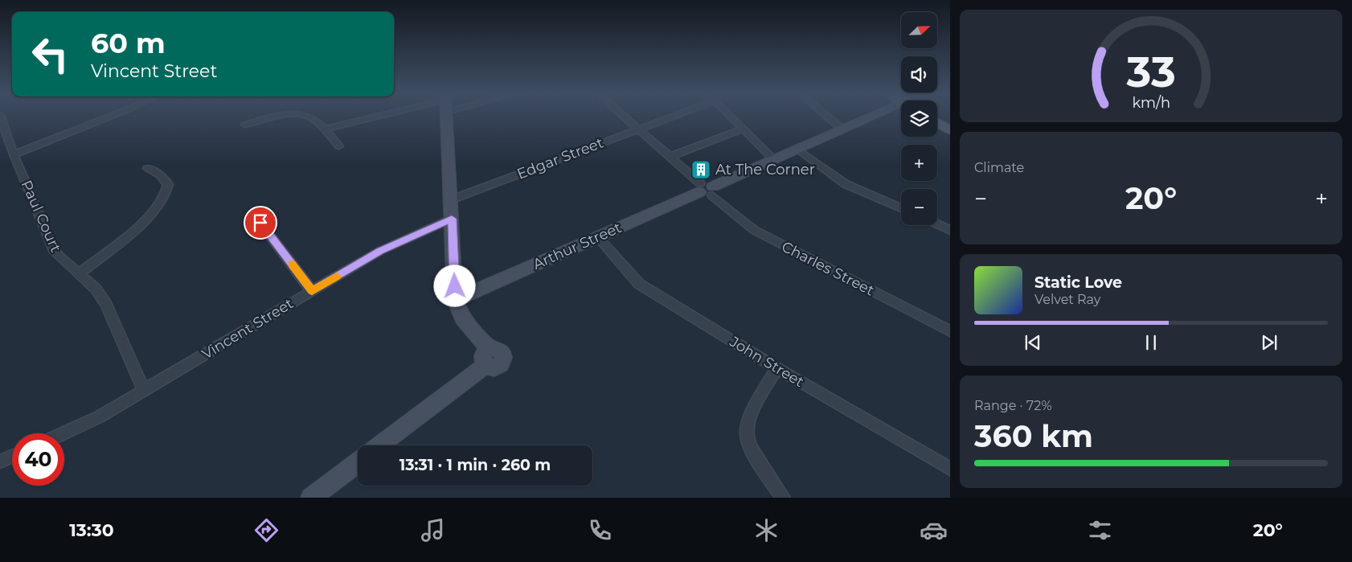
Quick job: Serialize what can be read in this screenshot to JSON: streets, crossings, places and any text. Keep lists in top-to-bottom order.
{
  "streets": {
    "street": [
      "Edgar Street",
      "Paul Court",
      "Arthur Street",
      "Charles Street",
      "Vincent Street",
      "John Street"
    ]
  },
  "crossings": [
    ["Edgar Street", "Charles Street"],
    ["Paul Court", "Vincent Street"],
    ["Arthur Street", "Charles Street"],
    ["Arthur Street", "John Street"]
  ],
  "places": {
    "building": ["At The Corner"]
  },
  "north": "top right",
  "page": {
    "map_buttons": ["+", "−"],
    "turn": ["60 m", "Vincent Street"],
    "tile": [
      "Climate",
      ["Range · 72%", "360 km"]
    ],
    "heat": ["−", "20°", "+"],
    "song": ["Static Love", "Velvet Ray"],
    "limit": "40",
    "trip": "13:31 · 1 min · 260 m",
    "tabs": ["13:30", "20°"],
    "gauge": ["33", "km/h"]
  }
}
